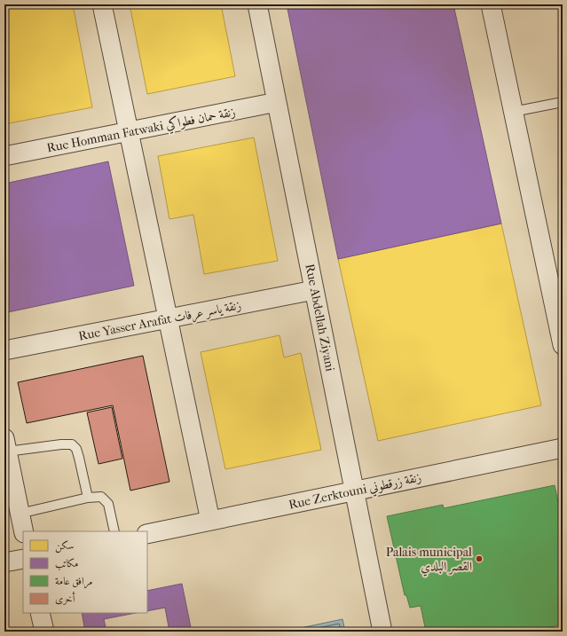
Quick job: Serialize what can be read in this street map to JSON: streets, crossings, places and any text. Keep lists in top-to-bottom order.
{
  "streets": {
    "street": [
      "Rue Homman Fatwaki زنقة حمان فطواكي",
      "Rue Abdellah Ziyani",
      "Rue Yasser Arafat زنقة ياسر عرفات",
      "Rue Zerktouni زنقة زرقطوني"
    ]
  },
  "crossings": [
    ["Rue Homman Fatwaki زنقة حمان فطواكي", "Rue Abdellah Ziyani"],
    ["Rue Abdellah Ziyani", "Rue Yasser Arafat زنقة ياسر عرفات"],
    ["Rue Abdellah Ziyani", "Rue Zerktouni زنقة زرقطوني"]
  ],
  "places": ["Palais municipal القصر البلدي"],
  "legend": [
    "سكن",
    "مكاتب",
    "مرافق عامة",
    "أخرى"
  ]
}
